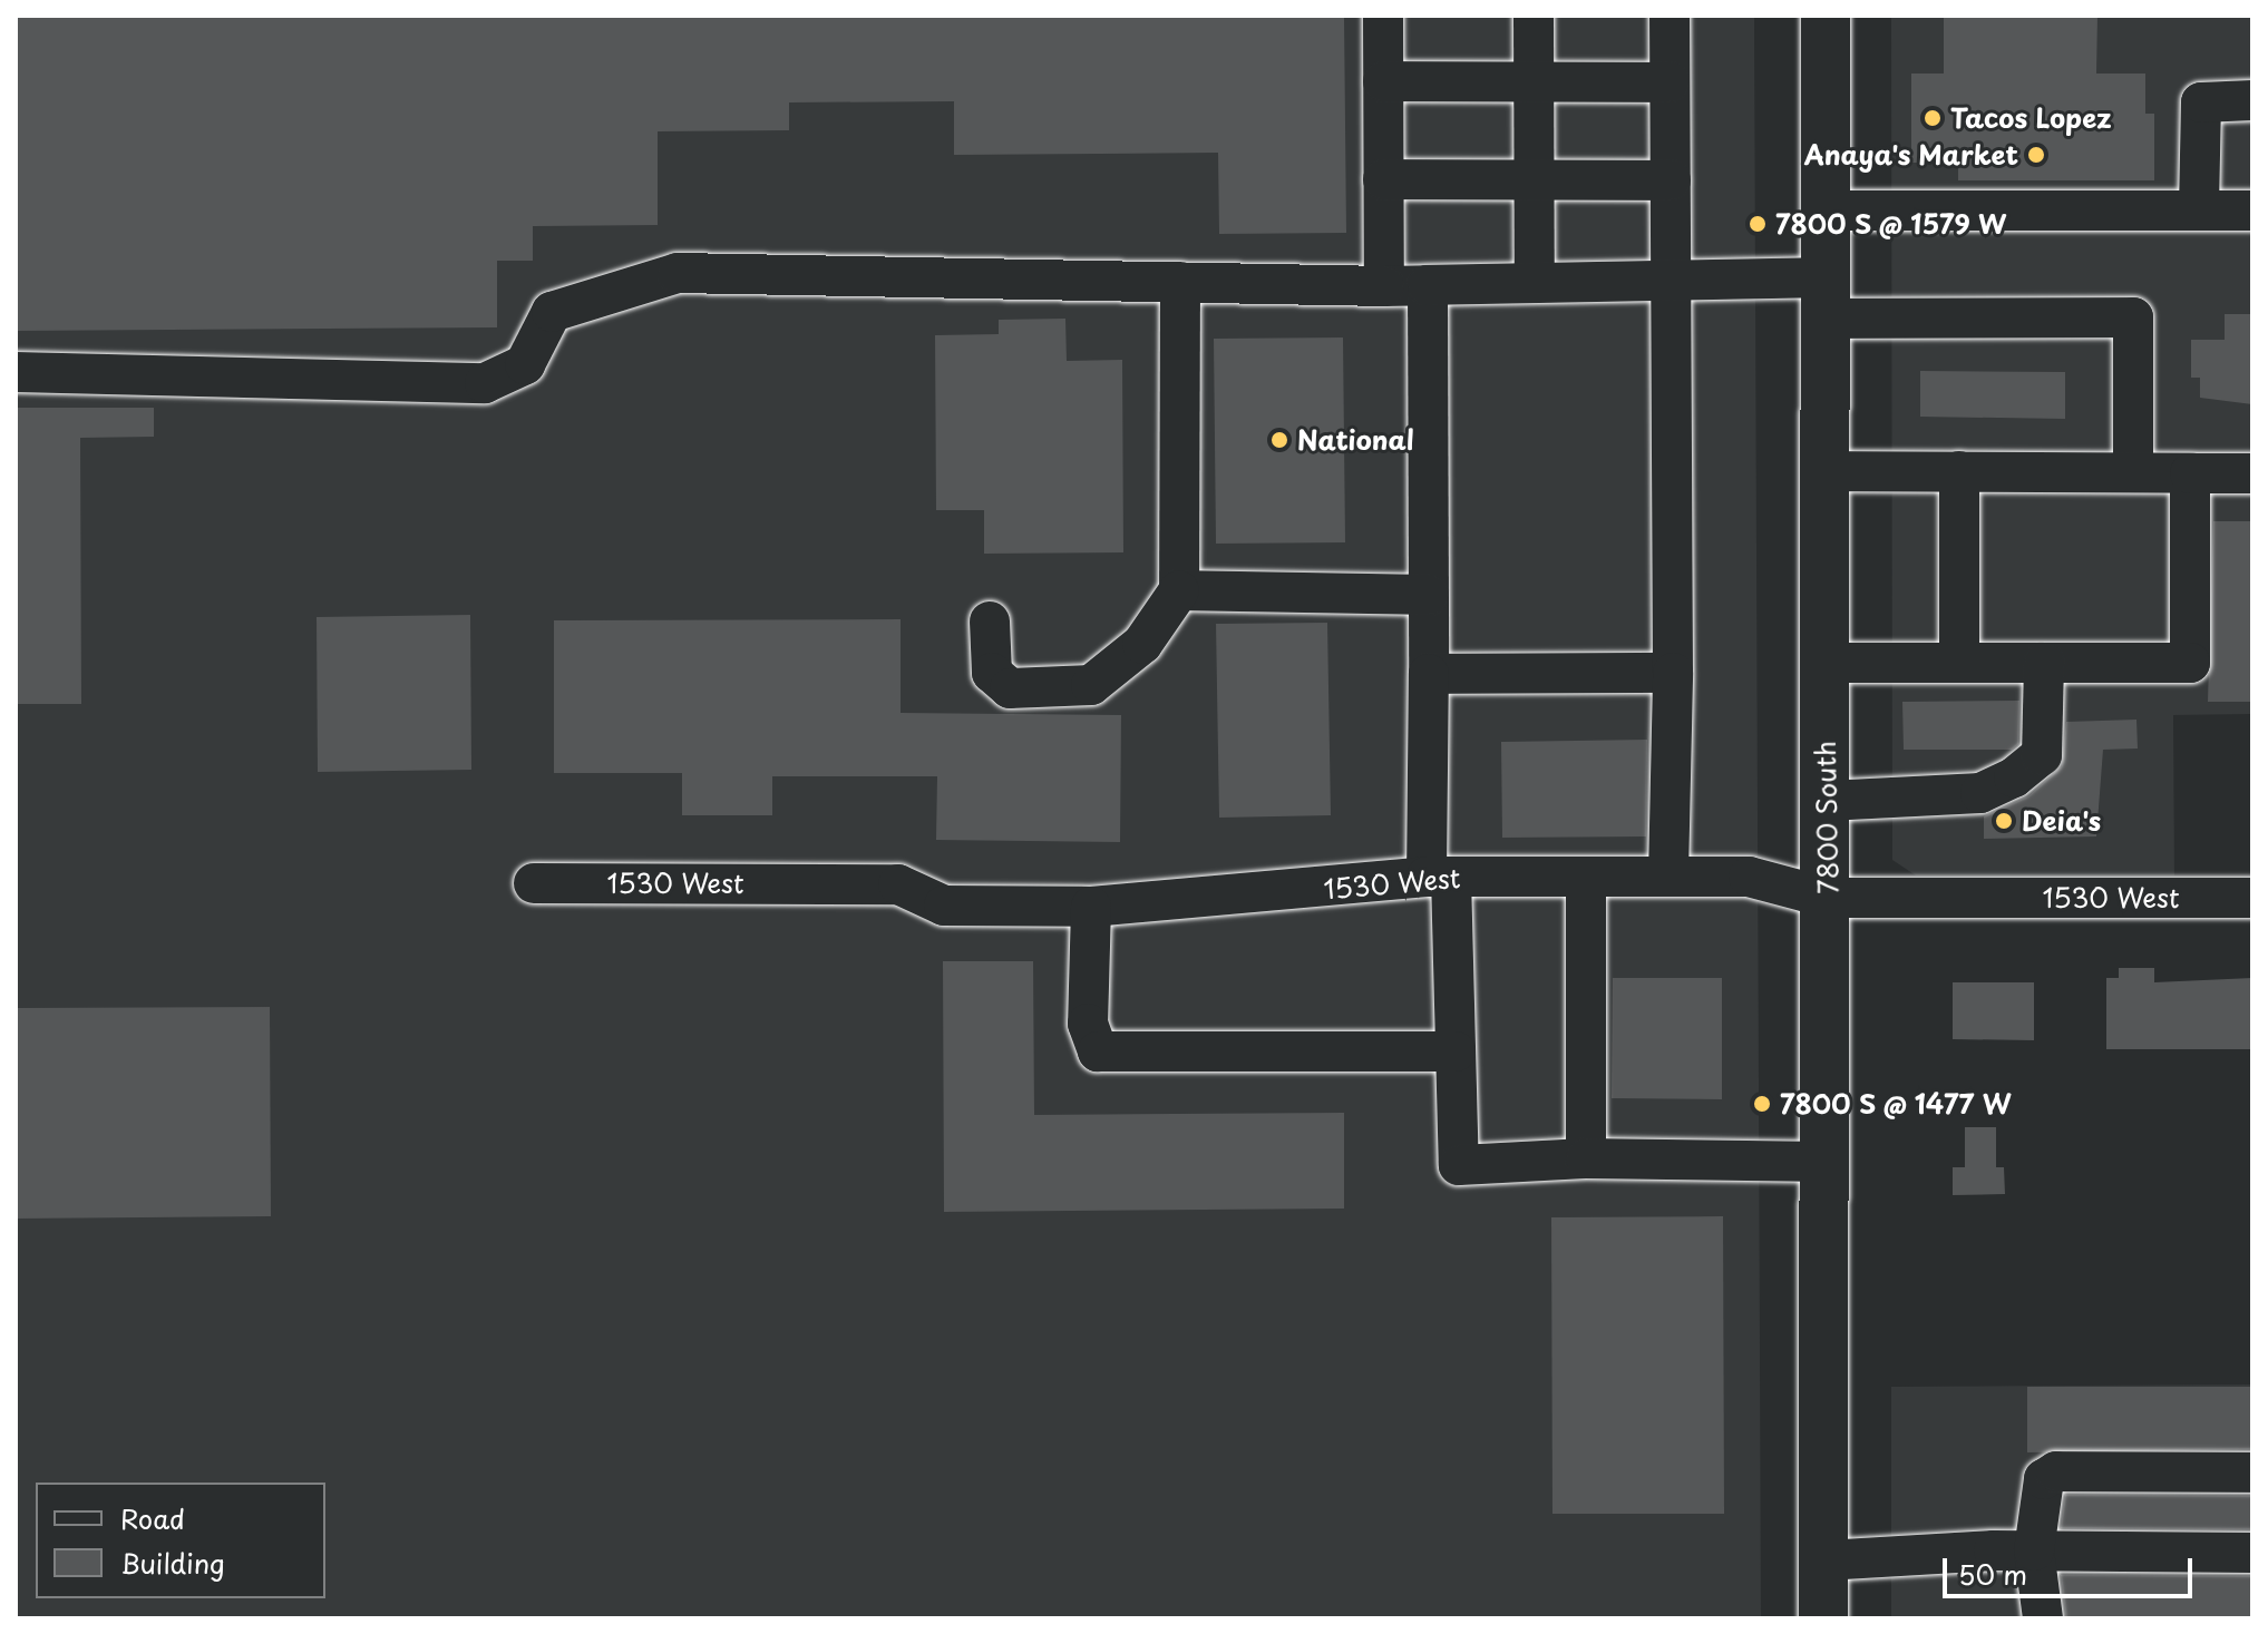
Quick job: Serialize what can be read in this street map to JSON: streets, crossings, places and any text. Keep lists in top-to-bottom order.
{
  "streets": {
    "main road": ["7800 South"],
    "street": ["1530 West"]
  },
  "crossings": [
    ["7800 South", "1530 West"]
  ],
  "places": [
    "Tacos Lopez",
    "Anaya's Market",
    "7800 S @ 1579 W",
    "National",
    "Deia's",
    "7800 S @ 1477 W"
  ],
  "legend": ["Road", "Building"],
  "scale_bar": "50 m"
}
